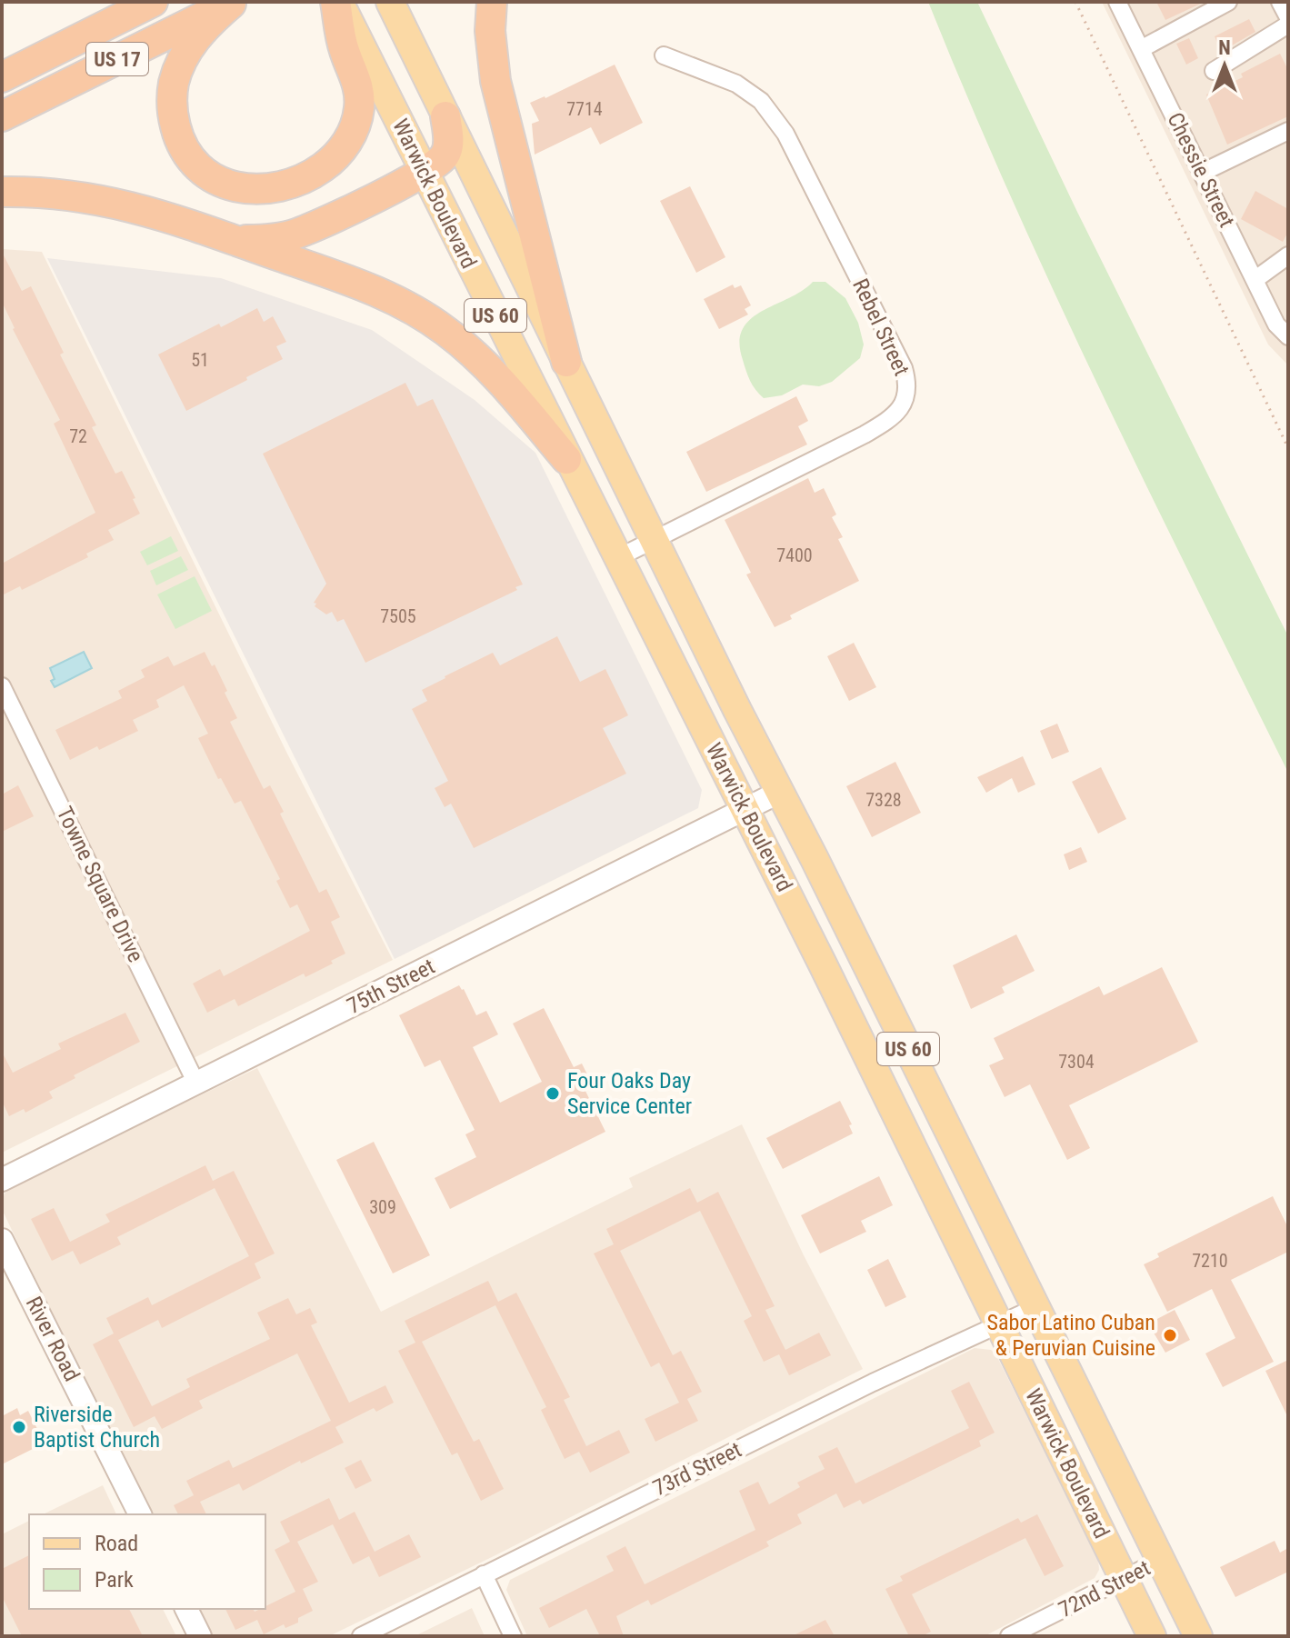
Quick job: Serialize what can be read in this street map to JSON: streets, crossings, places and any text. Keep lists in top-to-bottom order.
{
  "streets": {
    "highway": ["US 17"],
    "main road": ["Warwick Boulevard", "US 60"],
    "street": [
      "Chessie Street",
      "Rebel Street",
      "Towne Square Drive",
      "75th Street",
      "River Road",
      "73rd Street",
      "72nd Street"
    ]
  },
  "crossings": [
    ["Warwick Boulevard", "Rebel Street"],
    ["Warwick Boulevard", "75th Street"],
    ["Warwick Boulevard", "73rd Street"],
    ["Warwick Boulevard", "72nd Street"],
    ["Towne Square Drive", "75th Street"]
  ],
  "places": ["Four Oaks Day Service Center", "Sabor Latino Cuban & Peruvian Cuisine", "Riverside Baptist Church"],
  "house_numbers": [
    "7714",
    "51",
    "72",
    "7400",
    "7505",
    "7328",
    "7304",
    "309",
    "7210"
  ],
  "legend": ["Road", "Park"],
  "north": "top"
}
